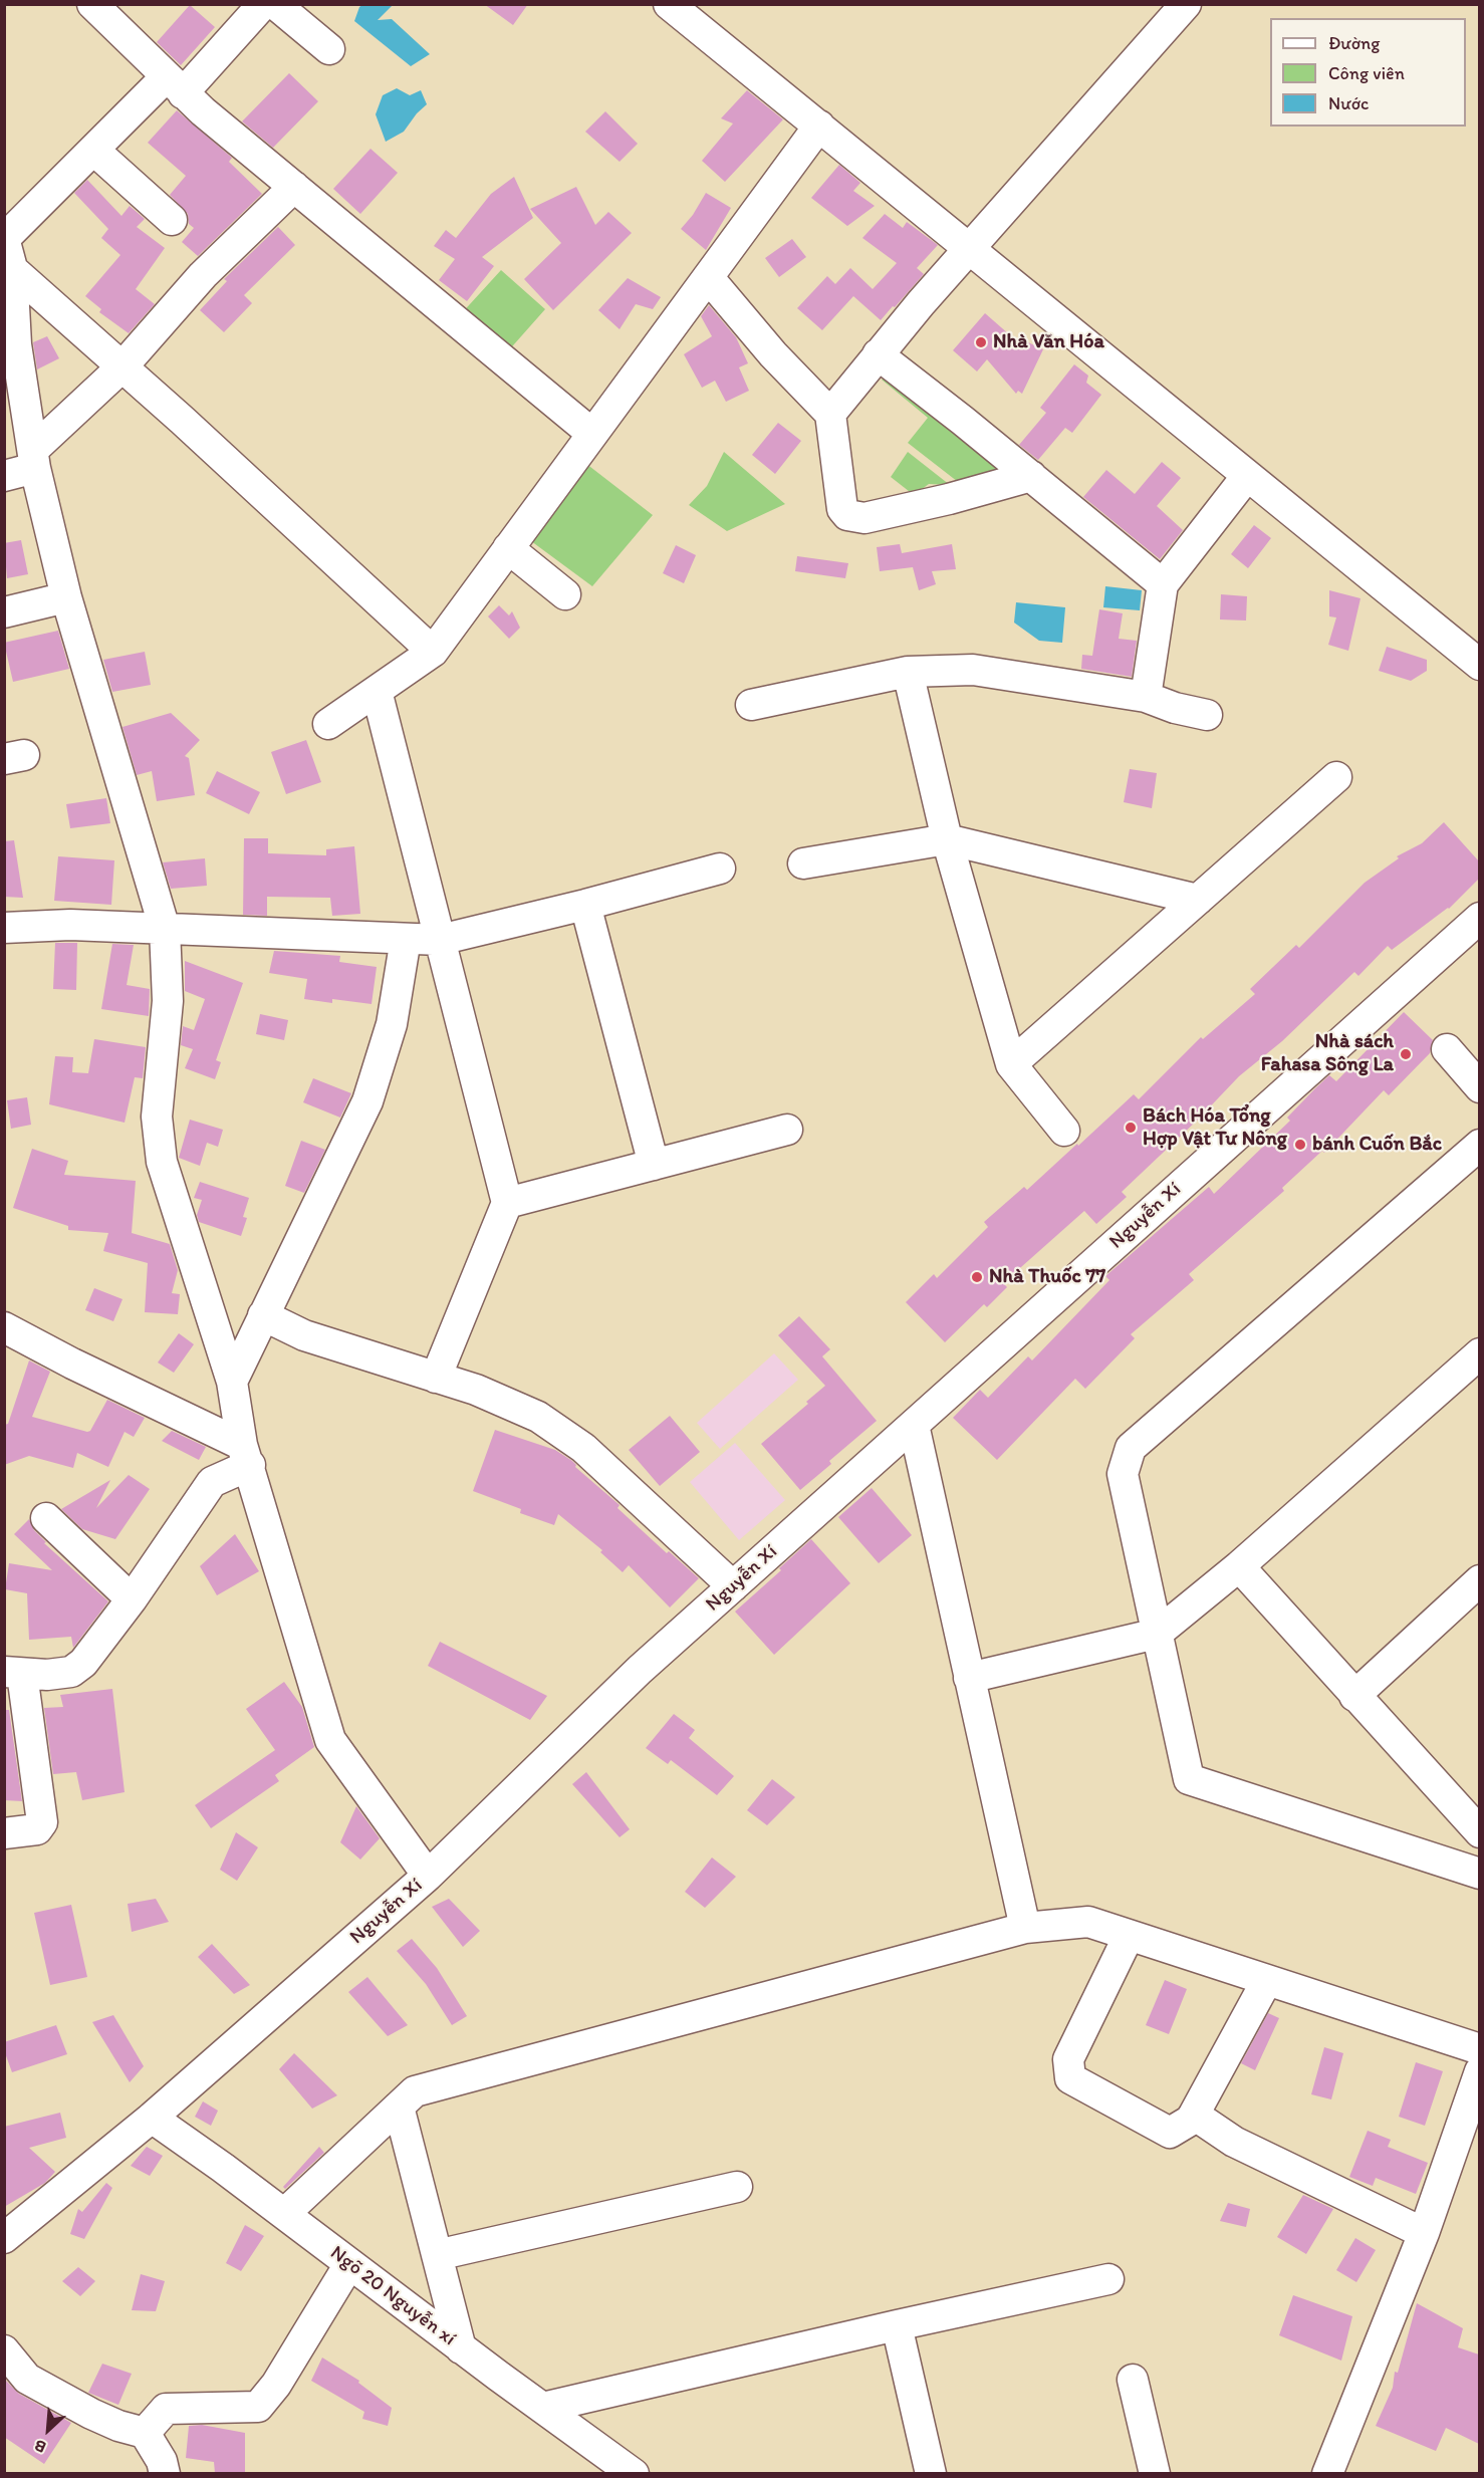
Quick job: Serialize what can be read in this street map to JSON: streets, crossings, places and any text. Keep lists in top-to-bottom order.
{
  "streets": {
    "street": ["Nguyễn Xí", "Ngõ 20 Nguyễn xí"]
  },
  "crossings": [
    ["Nguyễn Xí", "Ngõ 20 Nguyễn xí"]
  ],
  "places": [
    "Nhà Văn Hóa",
    "Nhà sách Fahasa Sông La",
    "Bách Hóa Tổng Hợp Vật Tư Nông",
    "bánh Cuốn Bắc",
    "Nhà Thuốc 77"
  ],
  "legend": ["Đường", "Công viên", "Nước"],
  "north": "bottom left"
}
